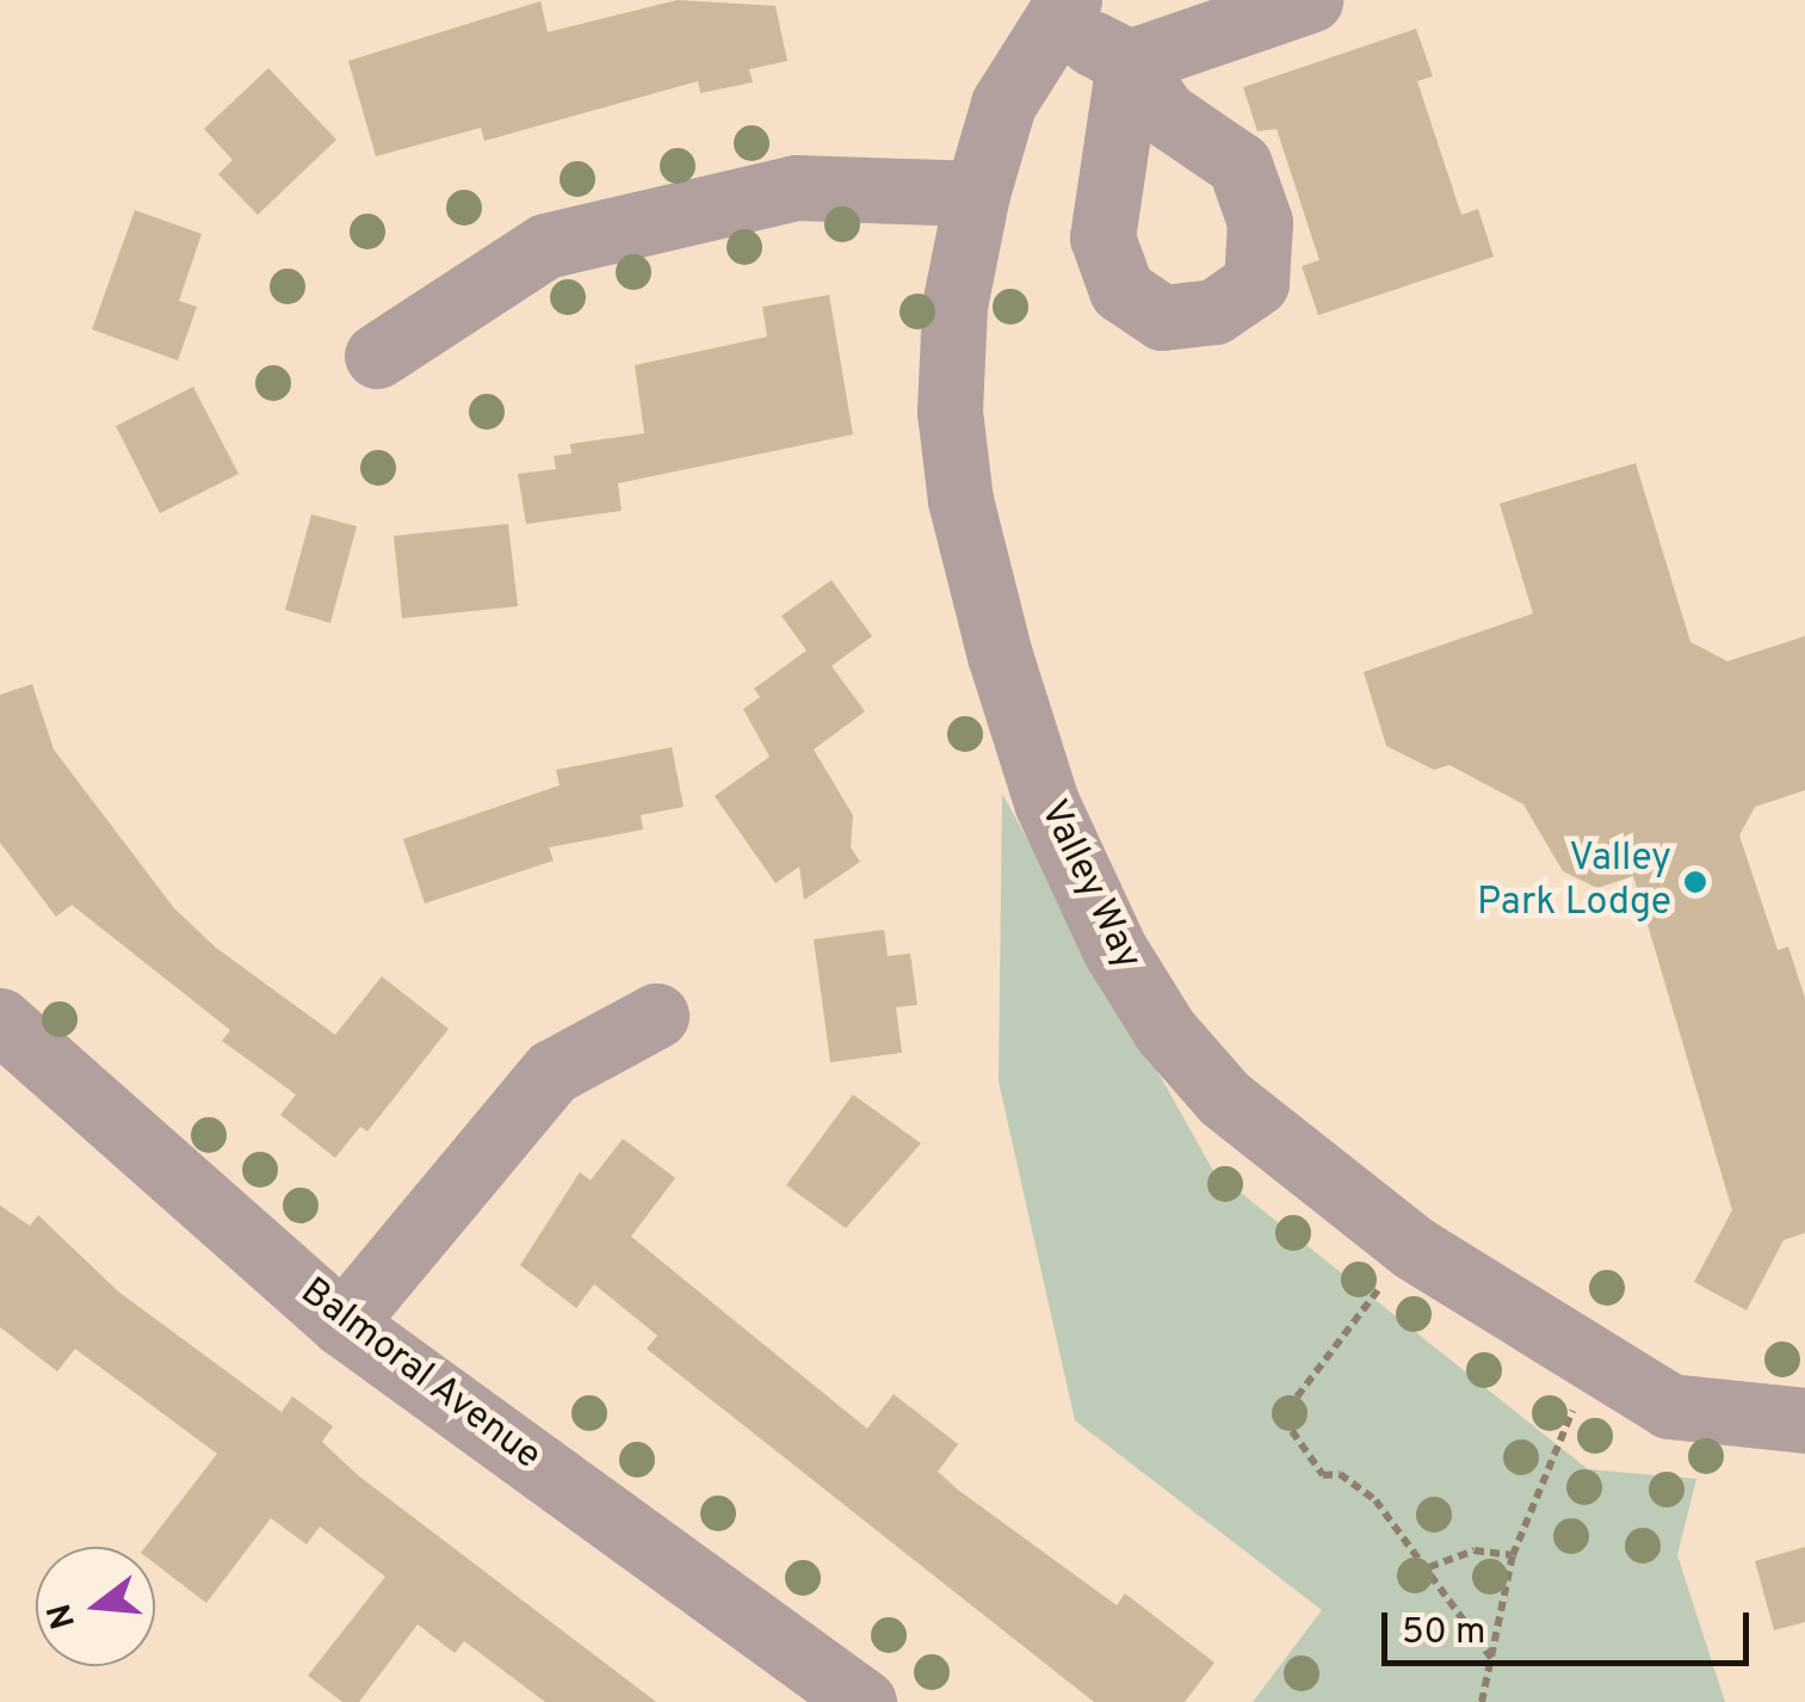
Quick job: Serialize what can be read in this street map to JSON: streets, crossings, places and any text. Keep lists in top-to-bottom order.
{
  "streets": {
    "street": ["Valley Way", "Balmoral Avenue"]
  },
  "places": ["Valley Park Lodge"],
  "scale_bar": "50 m",
  "north": "left"
}
